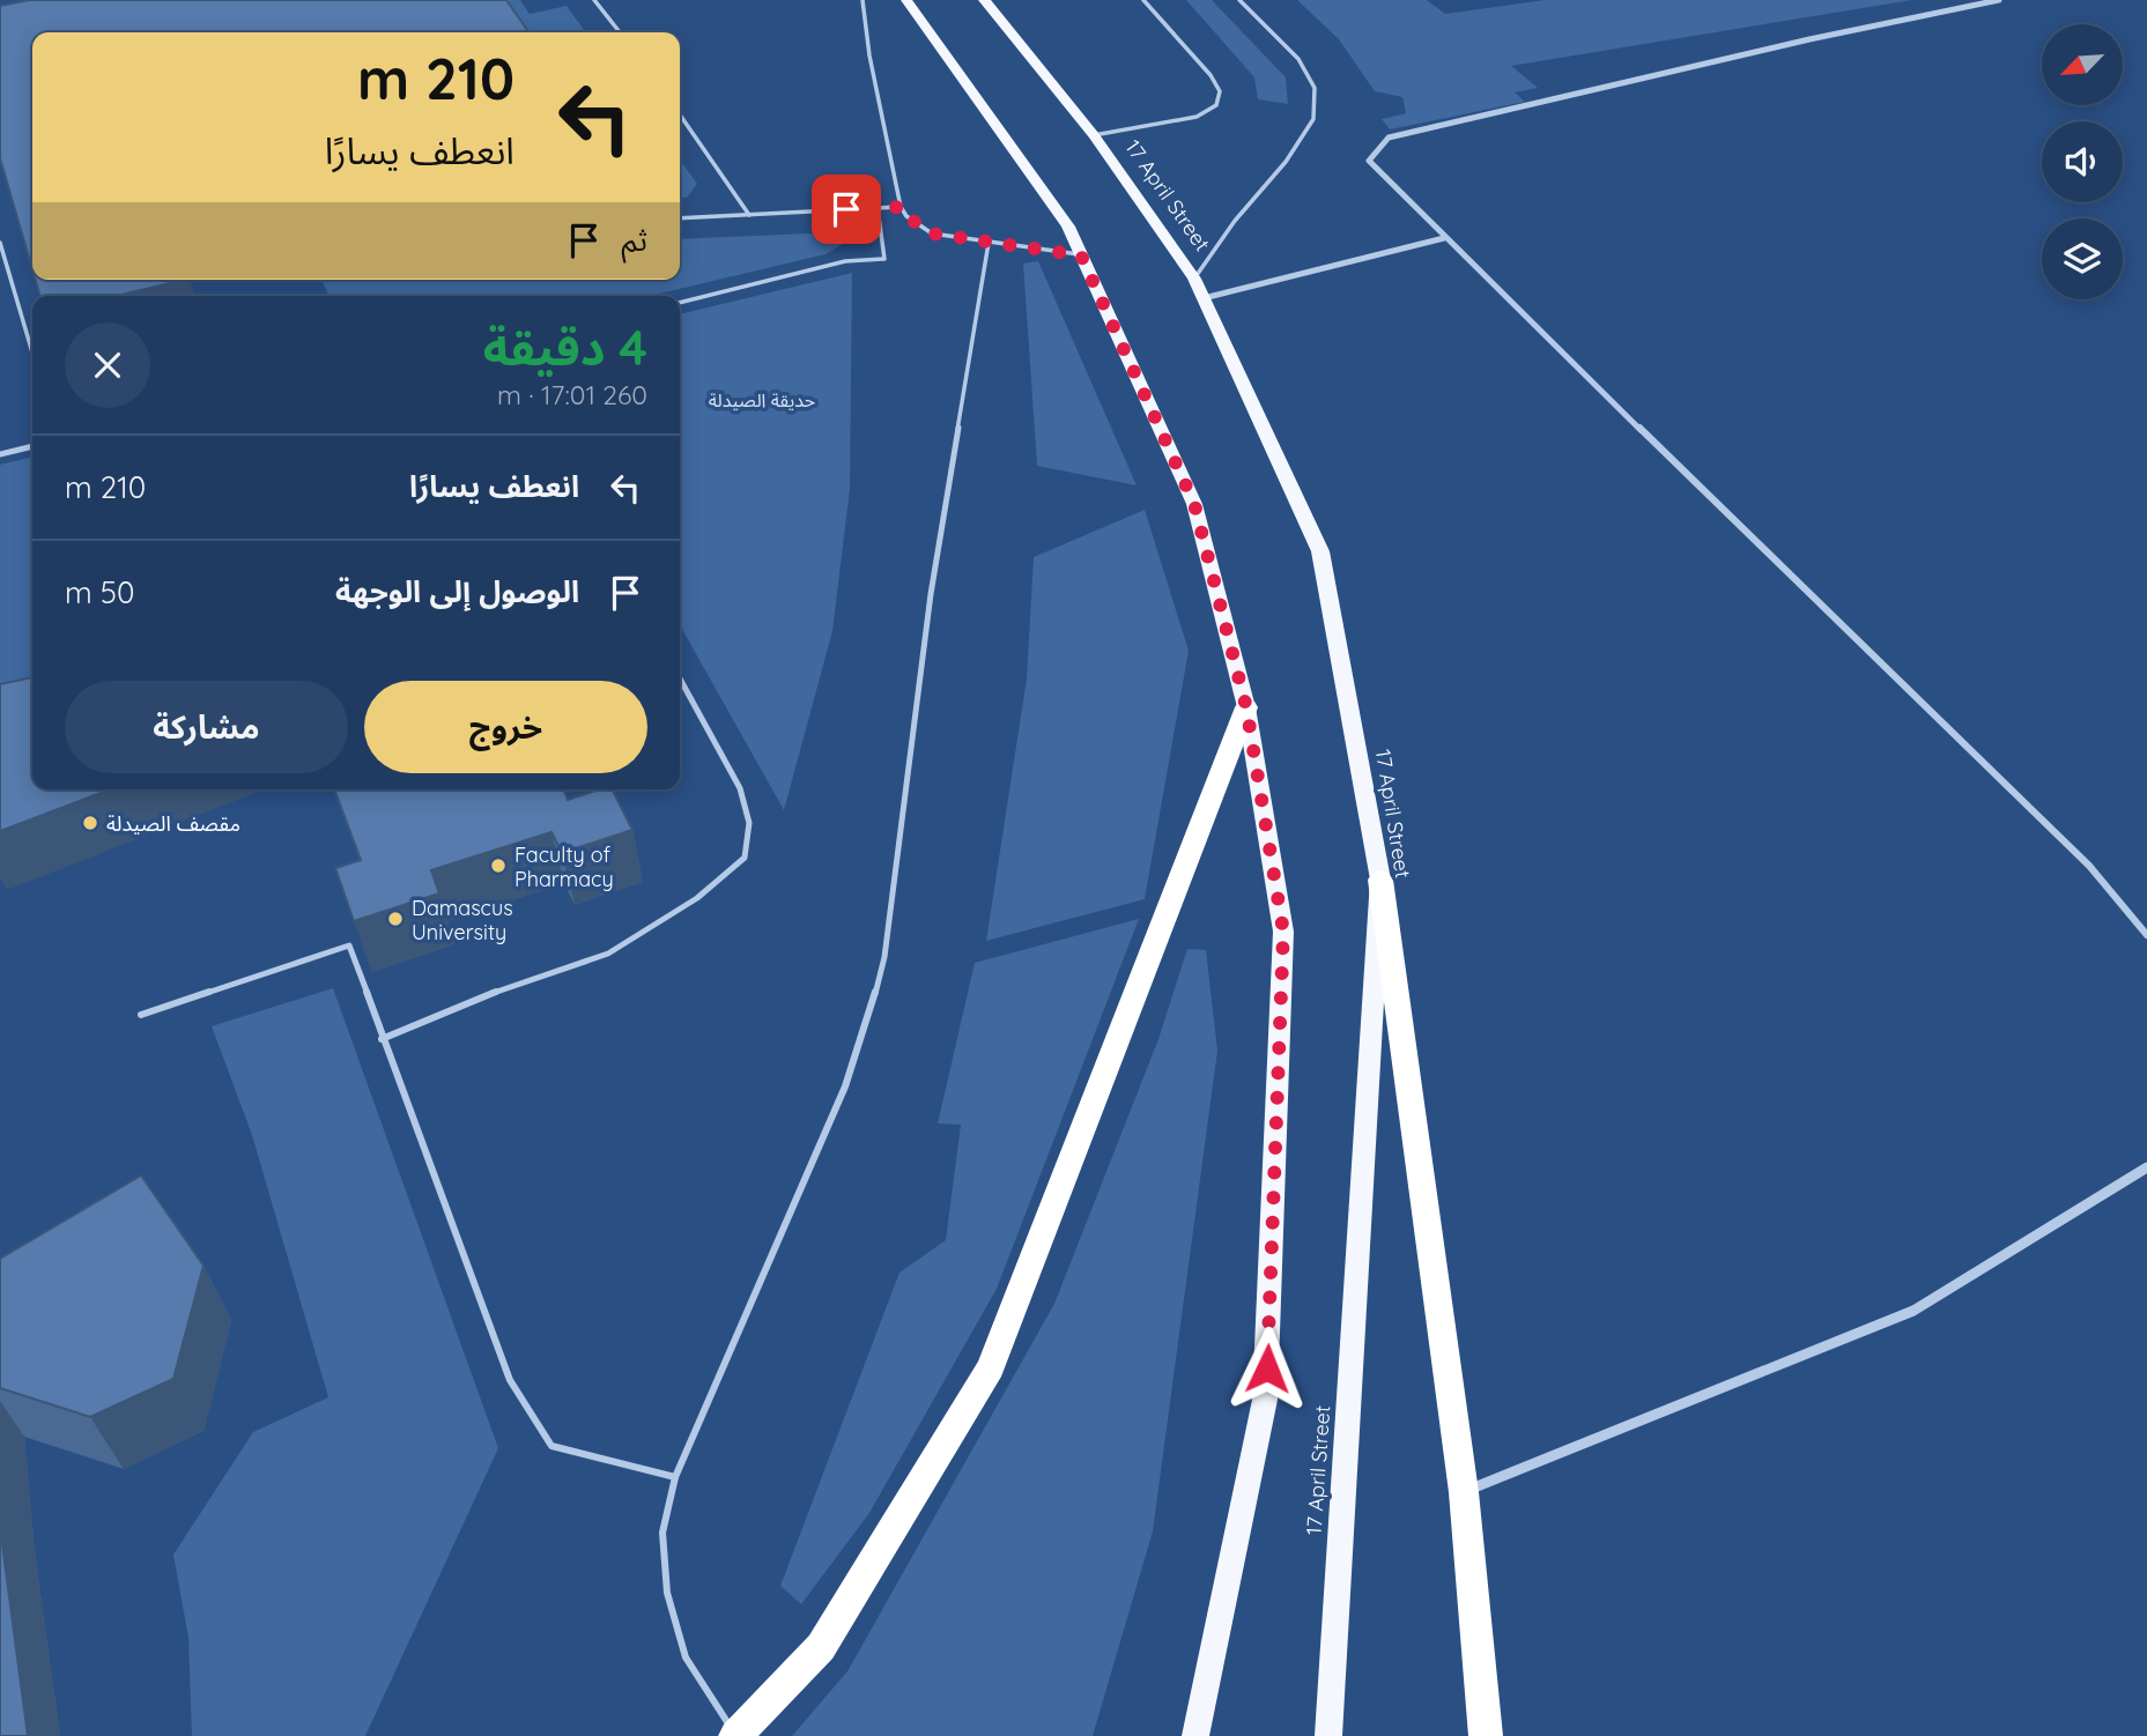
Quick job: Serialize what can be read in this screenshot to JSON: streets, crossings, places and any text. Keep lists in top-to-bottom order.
{
  "streets": {
    "main road": ["17 April Street"]
  },
  "parks": ["حديقة الصيدلة"],
  "places": ["مقصف الصيدلة", "Faculty of Pharmacy", "Damascus University"],
  "north": "bottom left",
  "page": {
    "turn": ["210 m", "انعطف يسارًا"],
    "then": "ثم",
    "heading": ["4 دقيقة", "260 m · 17:01"],
    "list": [
      {
        "name": "انعطف يسارًا",
        "value": "210 m"
      },
      {
        "name": "الوصول إلى الوجهة",
        "value": "50 m"
      }
    ],
    "buttons": ["خروج", "مشاركة"]
  }
}
